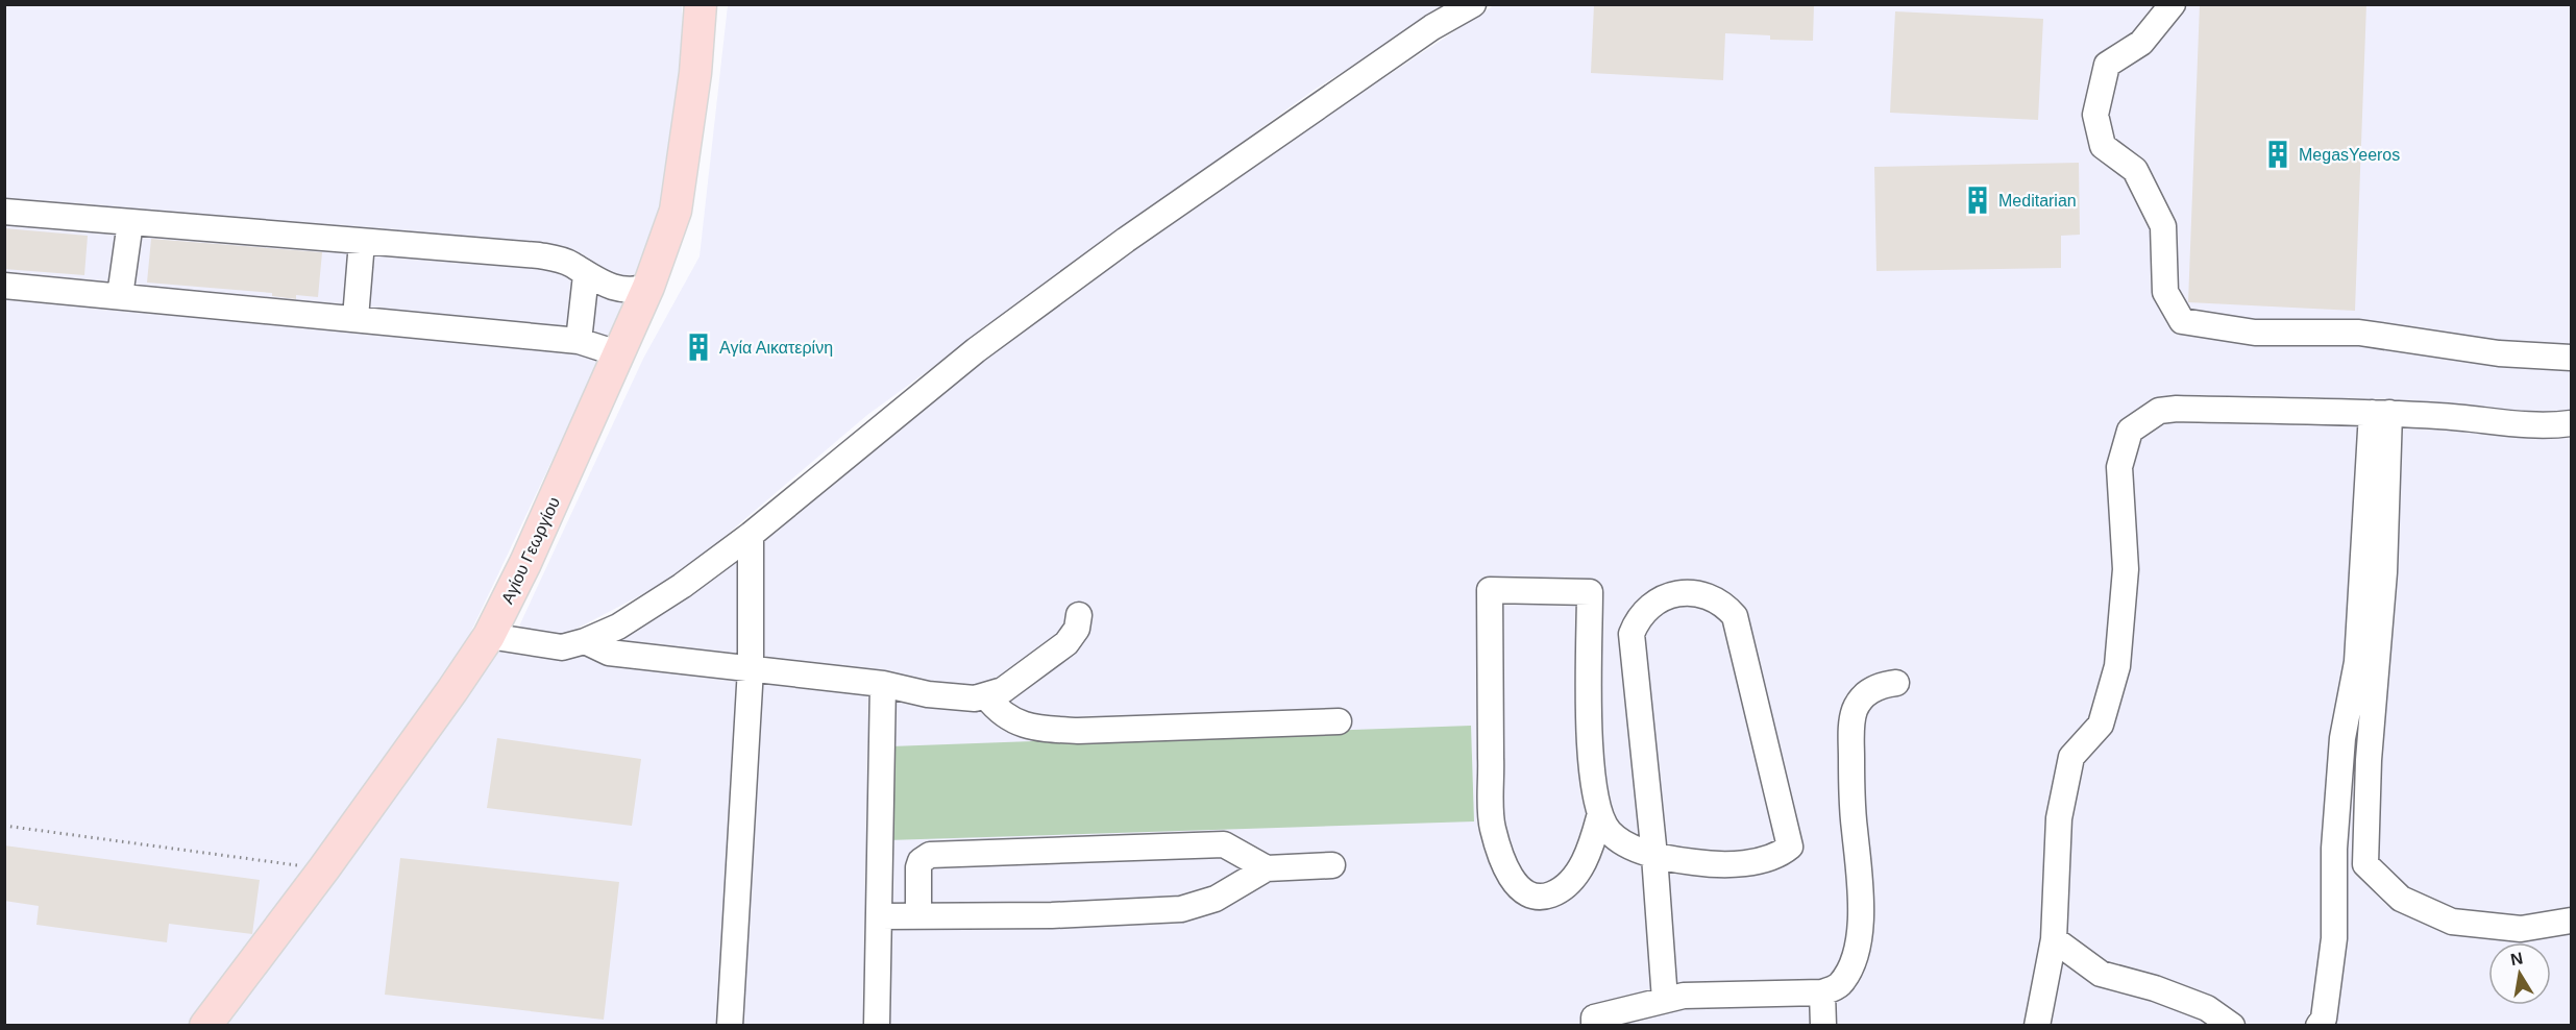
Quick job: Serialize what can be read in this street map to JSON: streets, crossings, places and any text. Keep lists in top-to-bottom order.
{
  "streets": {
    "main road": ["Αγίου Γεωργίου"]
  },
  "places": {
    "building": ["MegasYeeros", "Meditarian", "Αγία Αικατερίνη"]
  },
  "north": "top"
}
